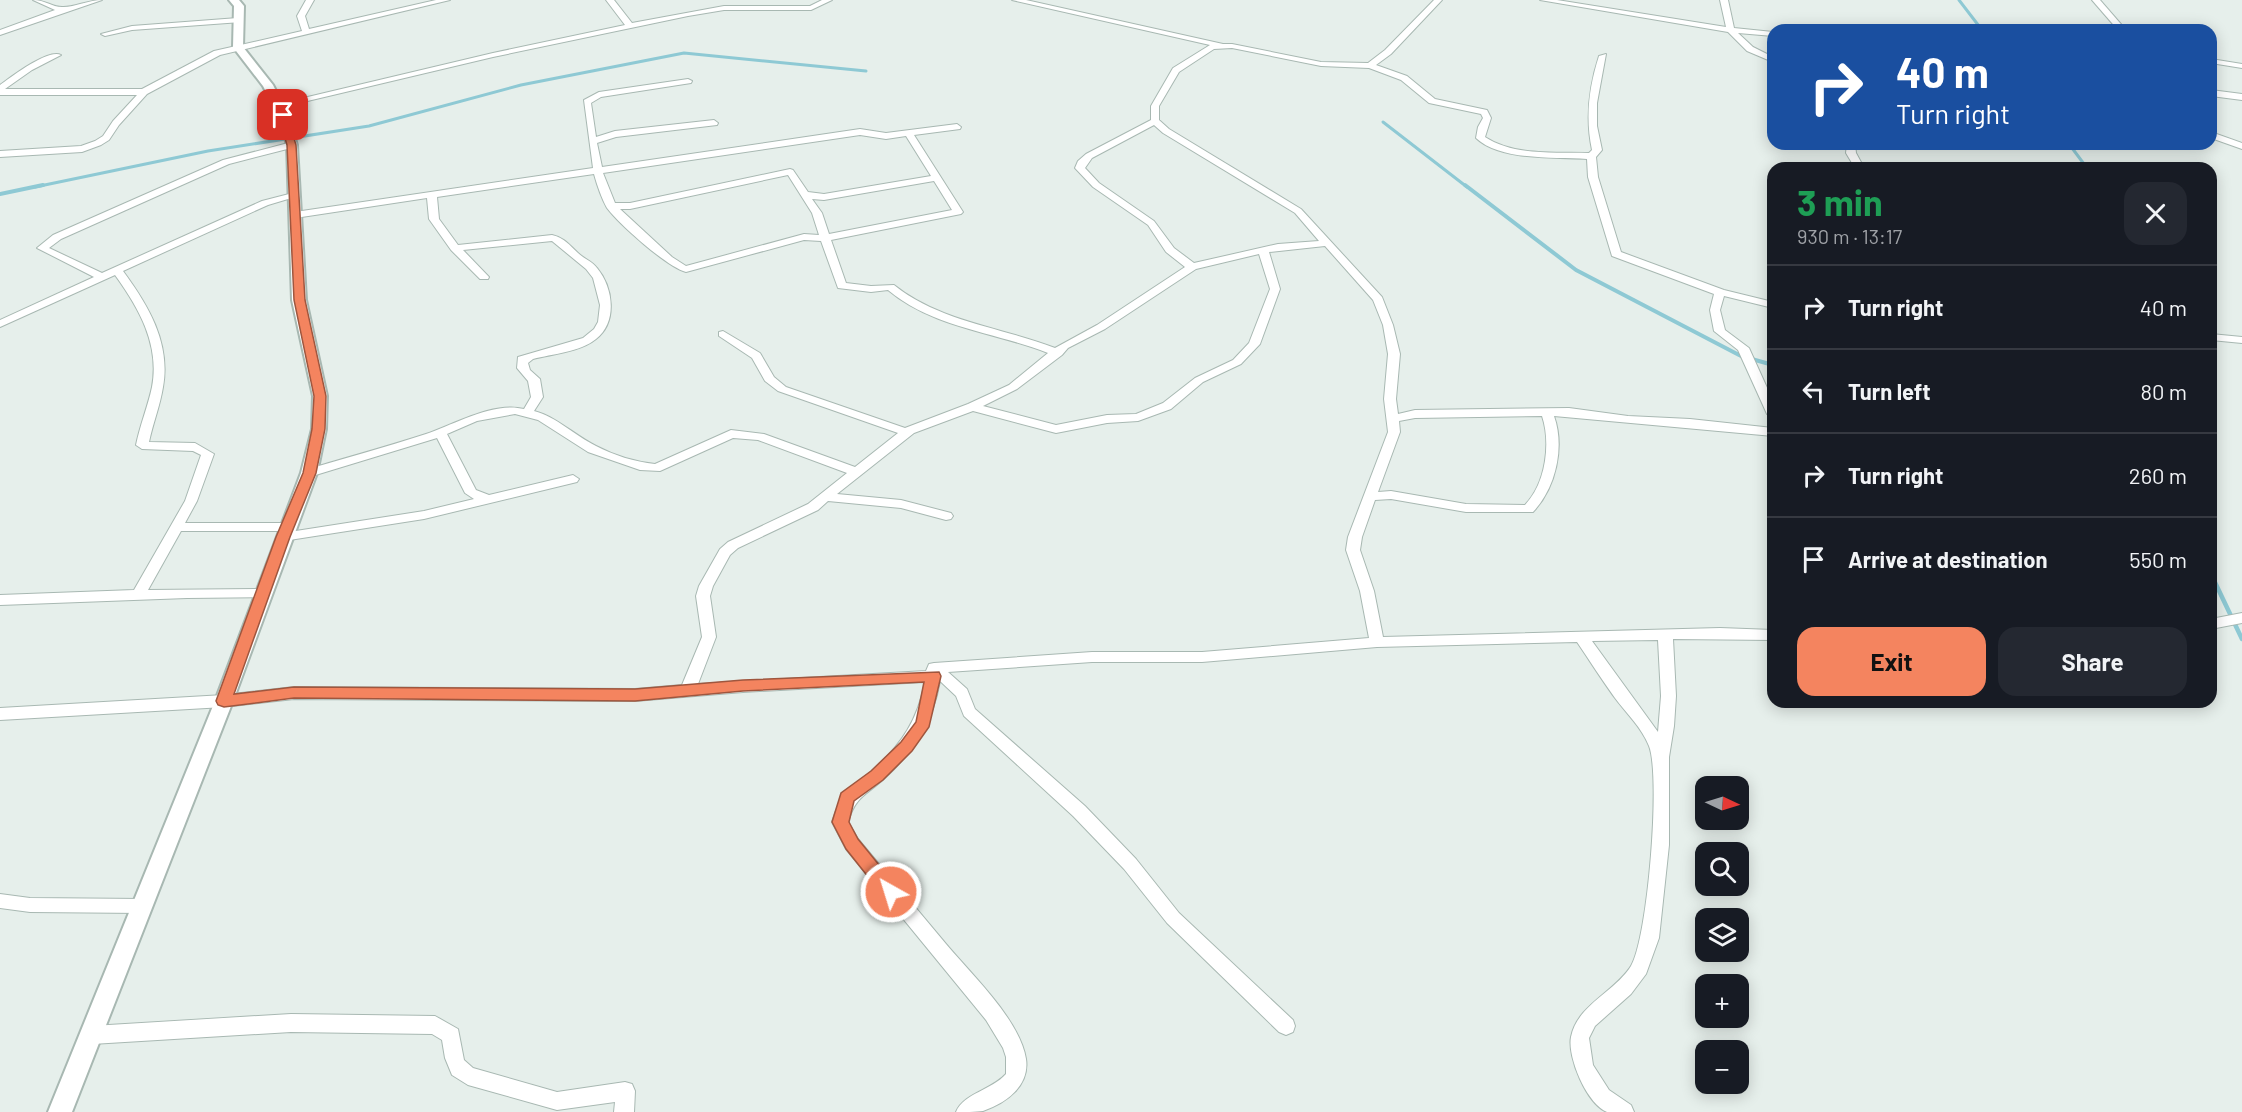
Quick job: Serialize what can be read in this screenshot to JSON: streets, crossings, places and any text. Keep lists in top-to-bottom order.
{
  "north": "right",
  "page": {
    "turn": ["40 m", "Turn right"],
    "heading": ["3 min", "930 m · 13:17"],
    "list": [
      {
        "name": "Turn right",
        "value": "40 m"
      },
      {
        "name": "Turn left",
        "value": "80 m"
      },
      {
        "name": "Turn right",
        "value": "260 m"
      },
      {
        "name": "Arrive at destination",
        "value": "550 m"
      }
    ],
    "buttons": ["Exit", "Share"],
    "map_buttons": ["+", "−"]
  }
}
